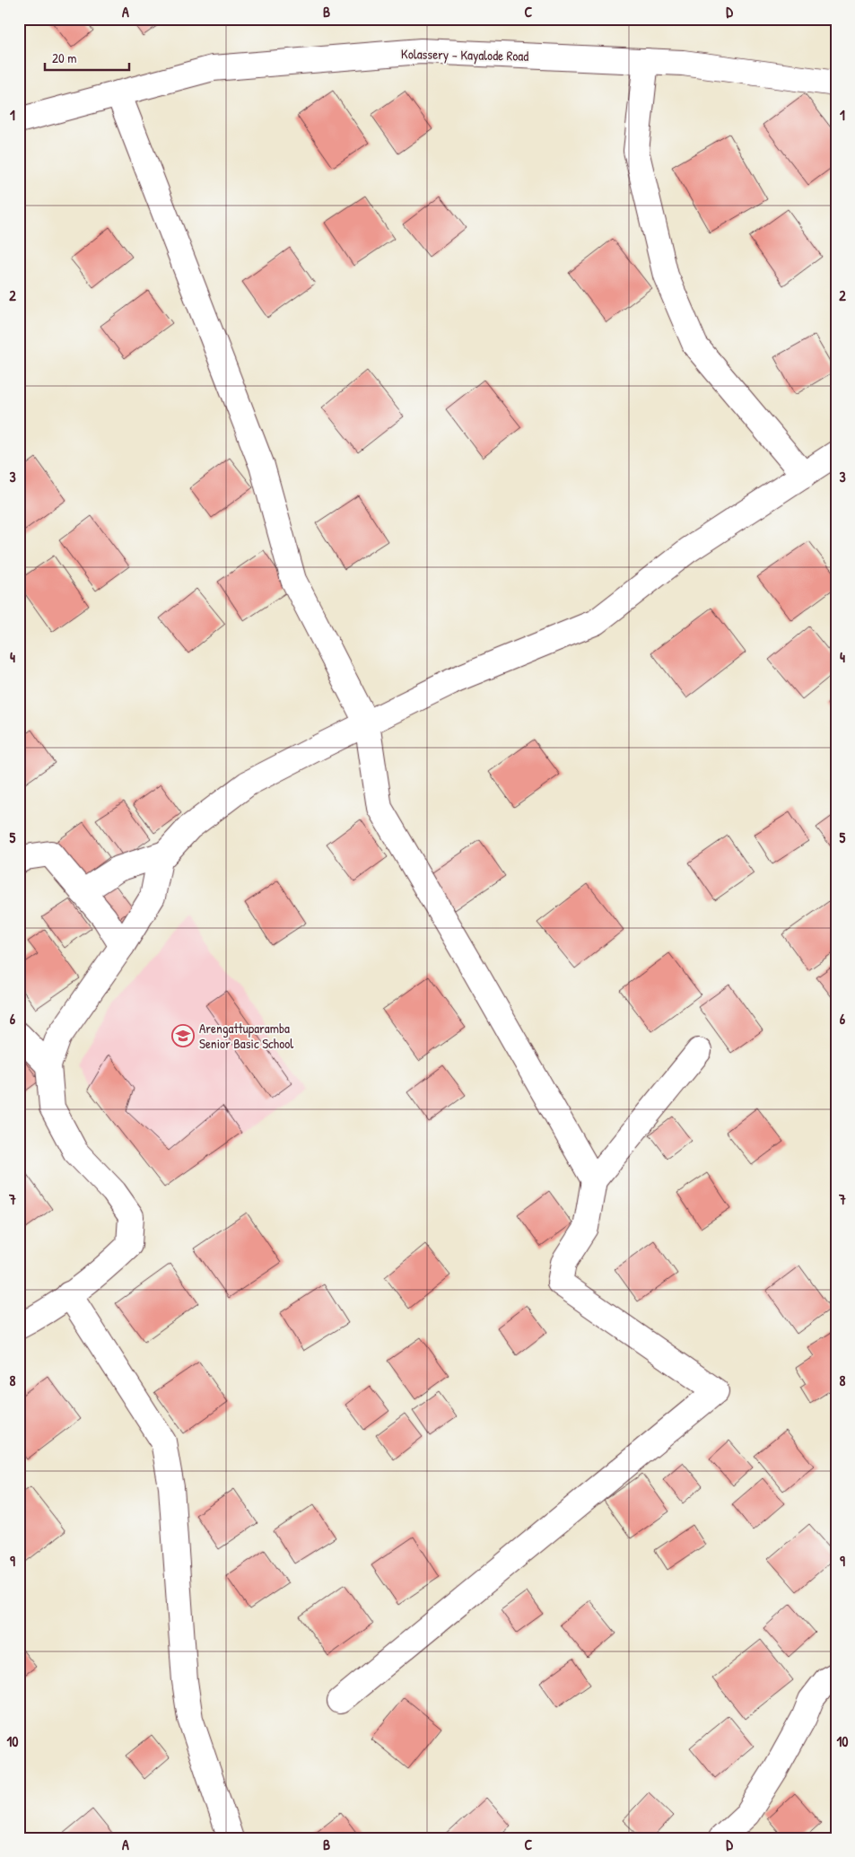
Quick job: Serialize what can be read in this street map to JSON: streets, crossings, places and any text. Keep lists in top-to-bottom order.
{
  "streets": {
    "street": ["Kolassery - Kayalode Road"]
  },
  "places": {
    "school or university": ["Arengattuparamba Senior Basic School"]
  },
  "scale_bar": "20 m",
  "grid": {
    "columns": [
      "A",
      "B",
      "C",
      "D"
    ],
    "rows": [
      "1",
      "2",
      "3",
      "4",
      "5",
      "6",
      "7",
      "8",
      "9",
      "10"
    ]
  }
}
